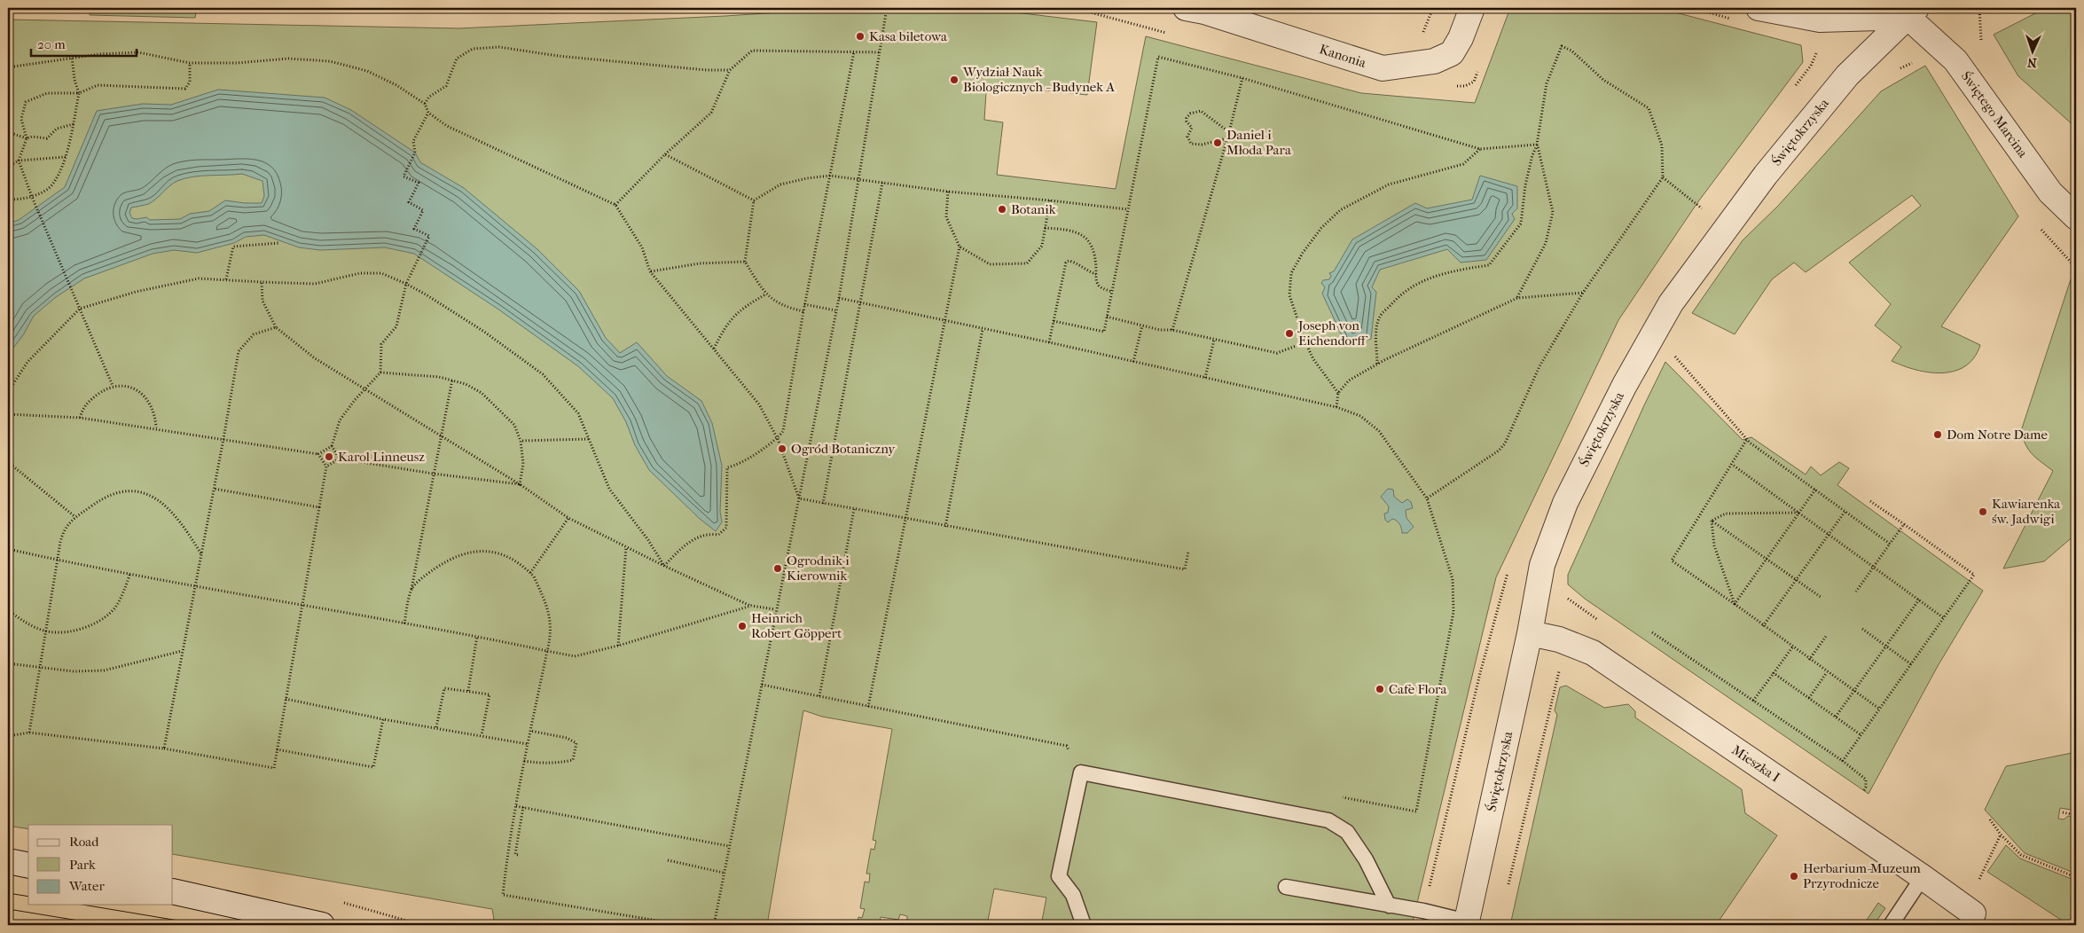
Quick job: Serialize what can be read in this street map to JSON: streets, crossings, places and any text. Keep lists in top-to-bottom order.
{
  "streets": {
    "street": [
      "Kanonia",
      "Świętego Marcina",
      "Świętokrzyska",
      "Mieszka I"
    ]
  },
  "crossings": [
    ["Świętego Marcina", "Świętokrzyska"],
    ["Świętokrzyska", "Mieszka I"]
  ],
  "places": [
    "Kasa biletowa",
    "Wydział Nauk Biologicznych - Budynek A",
    "Daniel i Młoda Para",
    "Botanik",
    "Joseph von Eichendorff",
    "Dom Notre Dame",
    "Ogród Botaniczny",
    "Karol Linneusz",
    "Kawiarenka św. Jadwigi",
    "Ogrodnik i Kierownik",
    "Heinrich Robert Göppert",
    "Cafe Flora",
    "Herbarium-Muzeum Przyrodnicze"
  ],
  "legend": ["Road", "Park", "Water"],
  "scale_bar": "20 m",
  "north": "bottom"
}
